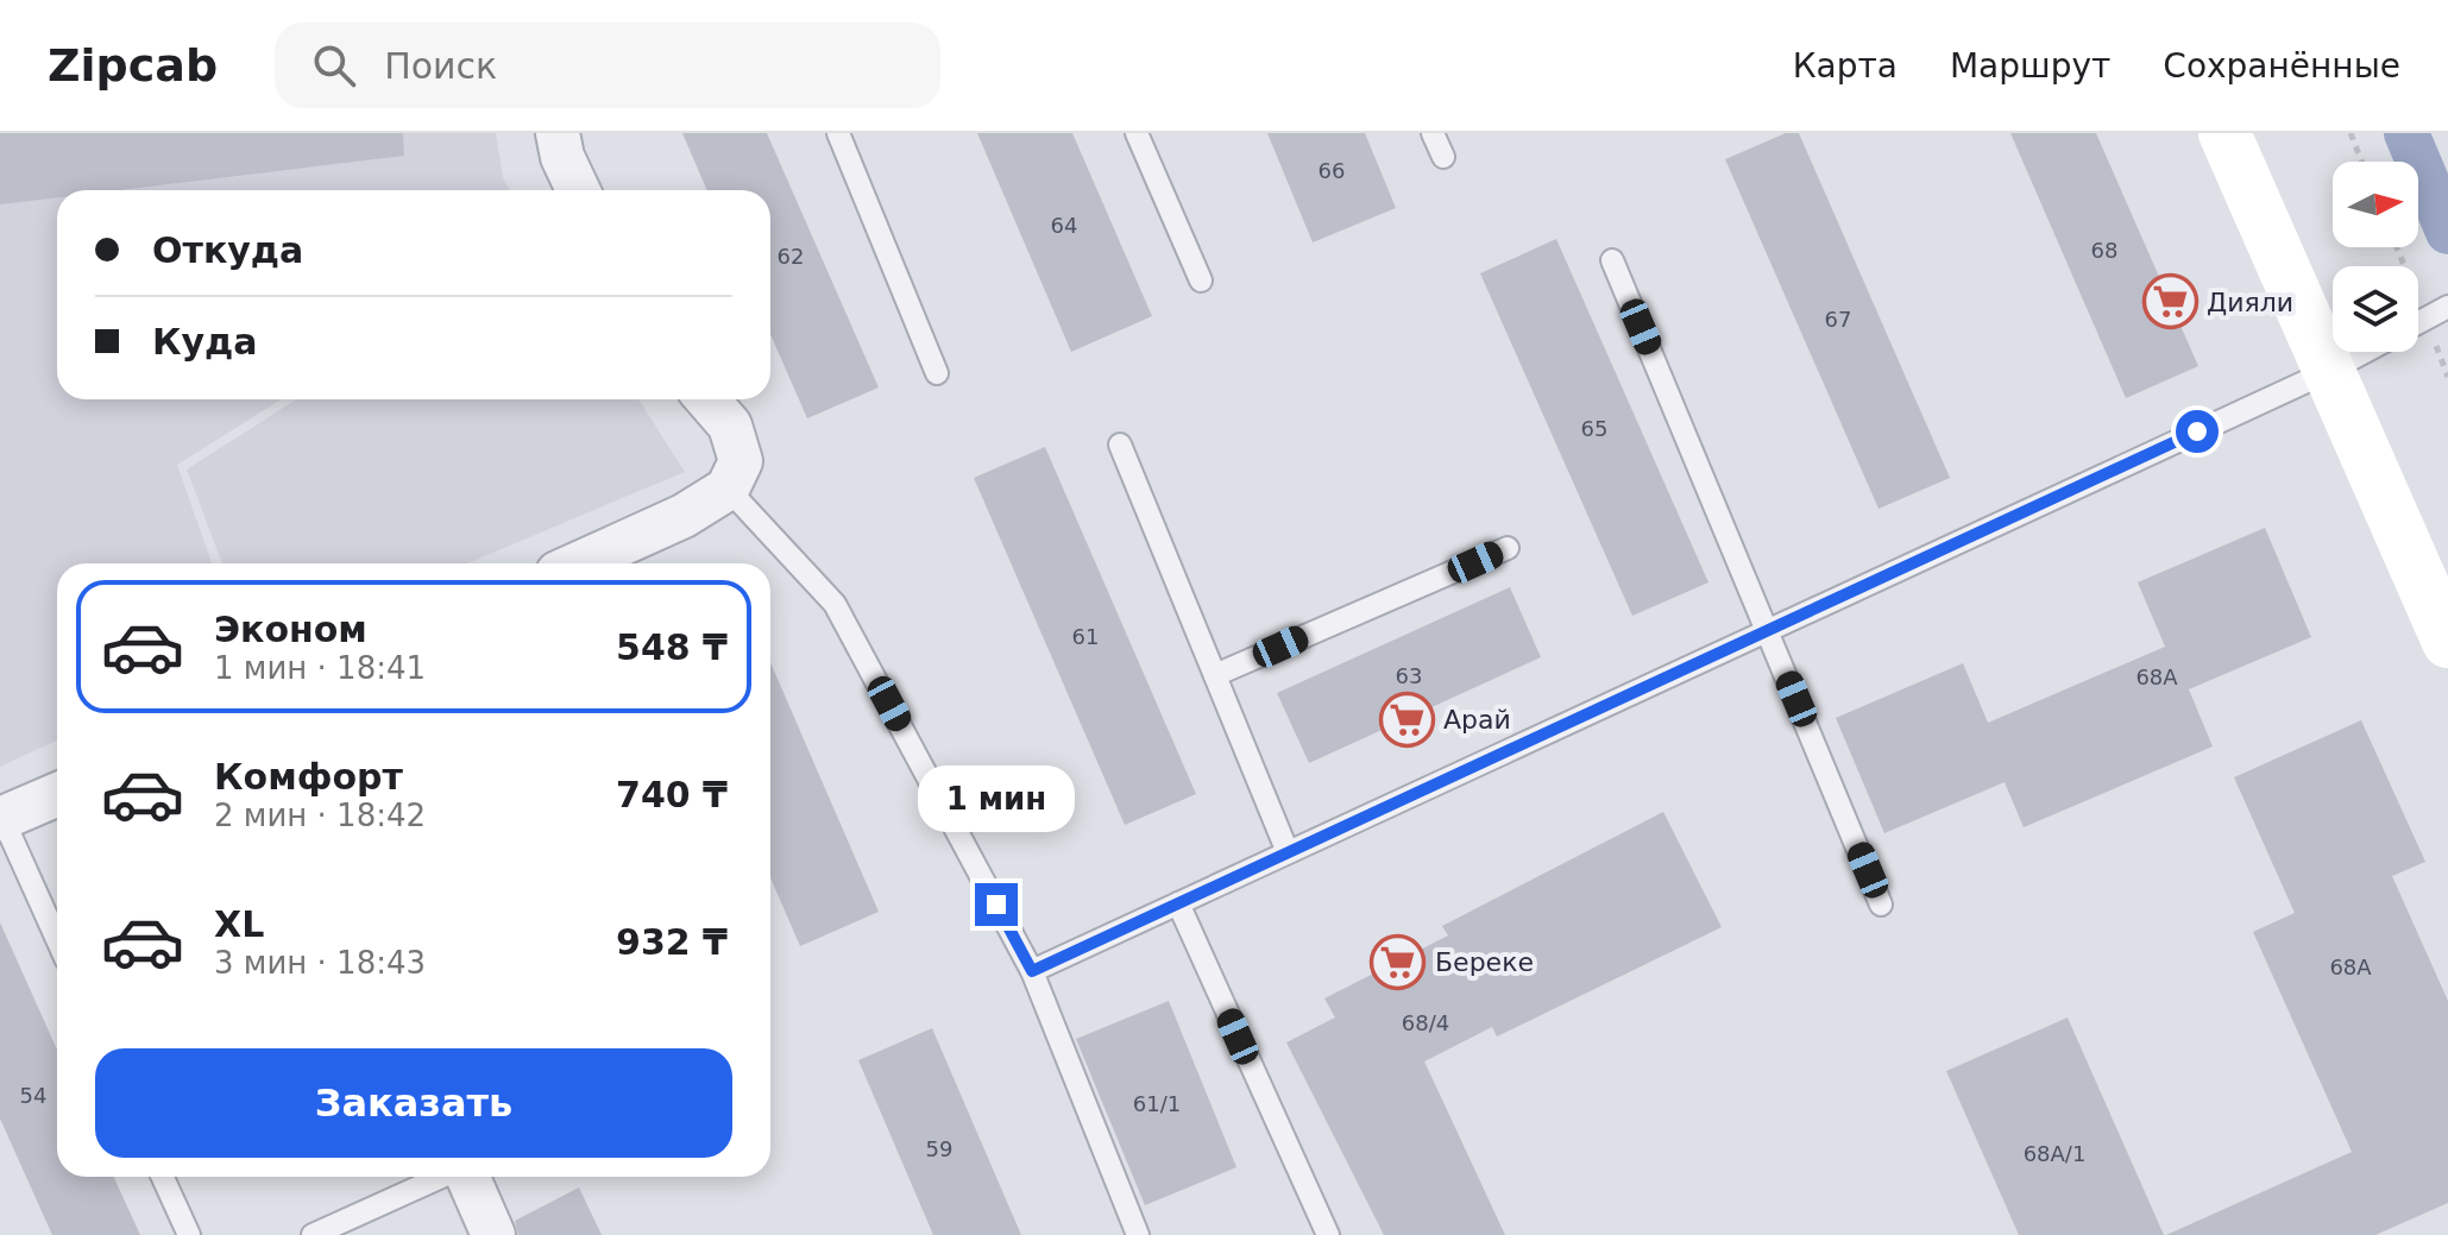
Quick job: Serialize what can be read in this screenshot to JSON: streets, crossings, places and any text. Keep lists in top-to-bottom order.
{
  "places": {
    "supermarket": ["Дияли", "Арай", "Береке"]
  },
  "house_numbers": [
    "66",
    "64",
    "68",
    "62",
    "67",
    "65",
    "61",
    "63",
    "68А",
    "68А",
    "68/4",
    "54",
    "61/1",
    "59",
    "68А/1"
  ],
  "north": "right",
  "page": {
    "header": "Zipcab",
    "search": "Поиск",
    "nav": ["Карта", "Маршрут", "Сохранённые"],
    "banner": ["Откуда", "Куда"],
    "list": [
      {
        "name": "Эконом",
        "note": "1 мин · 18:41",
        "value": "548 ₸"
      },
      {
        "name": "Комфорт",
        "note": "2 мин · 18:42",
        "value": "740 ₸"
      },
      {
        "name": "XL",
        "note": "3 мин · 18:43",
        "value": "932 ₸"
      }
    ],
    "bubble": "1 мин",
    "buttons": "Заказать"
  }
}
